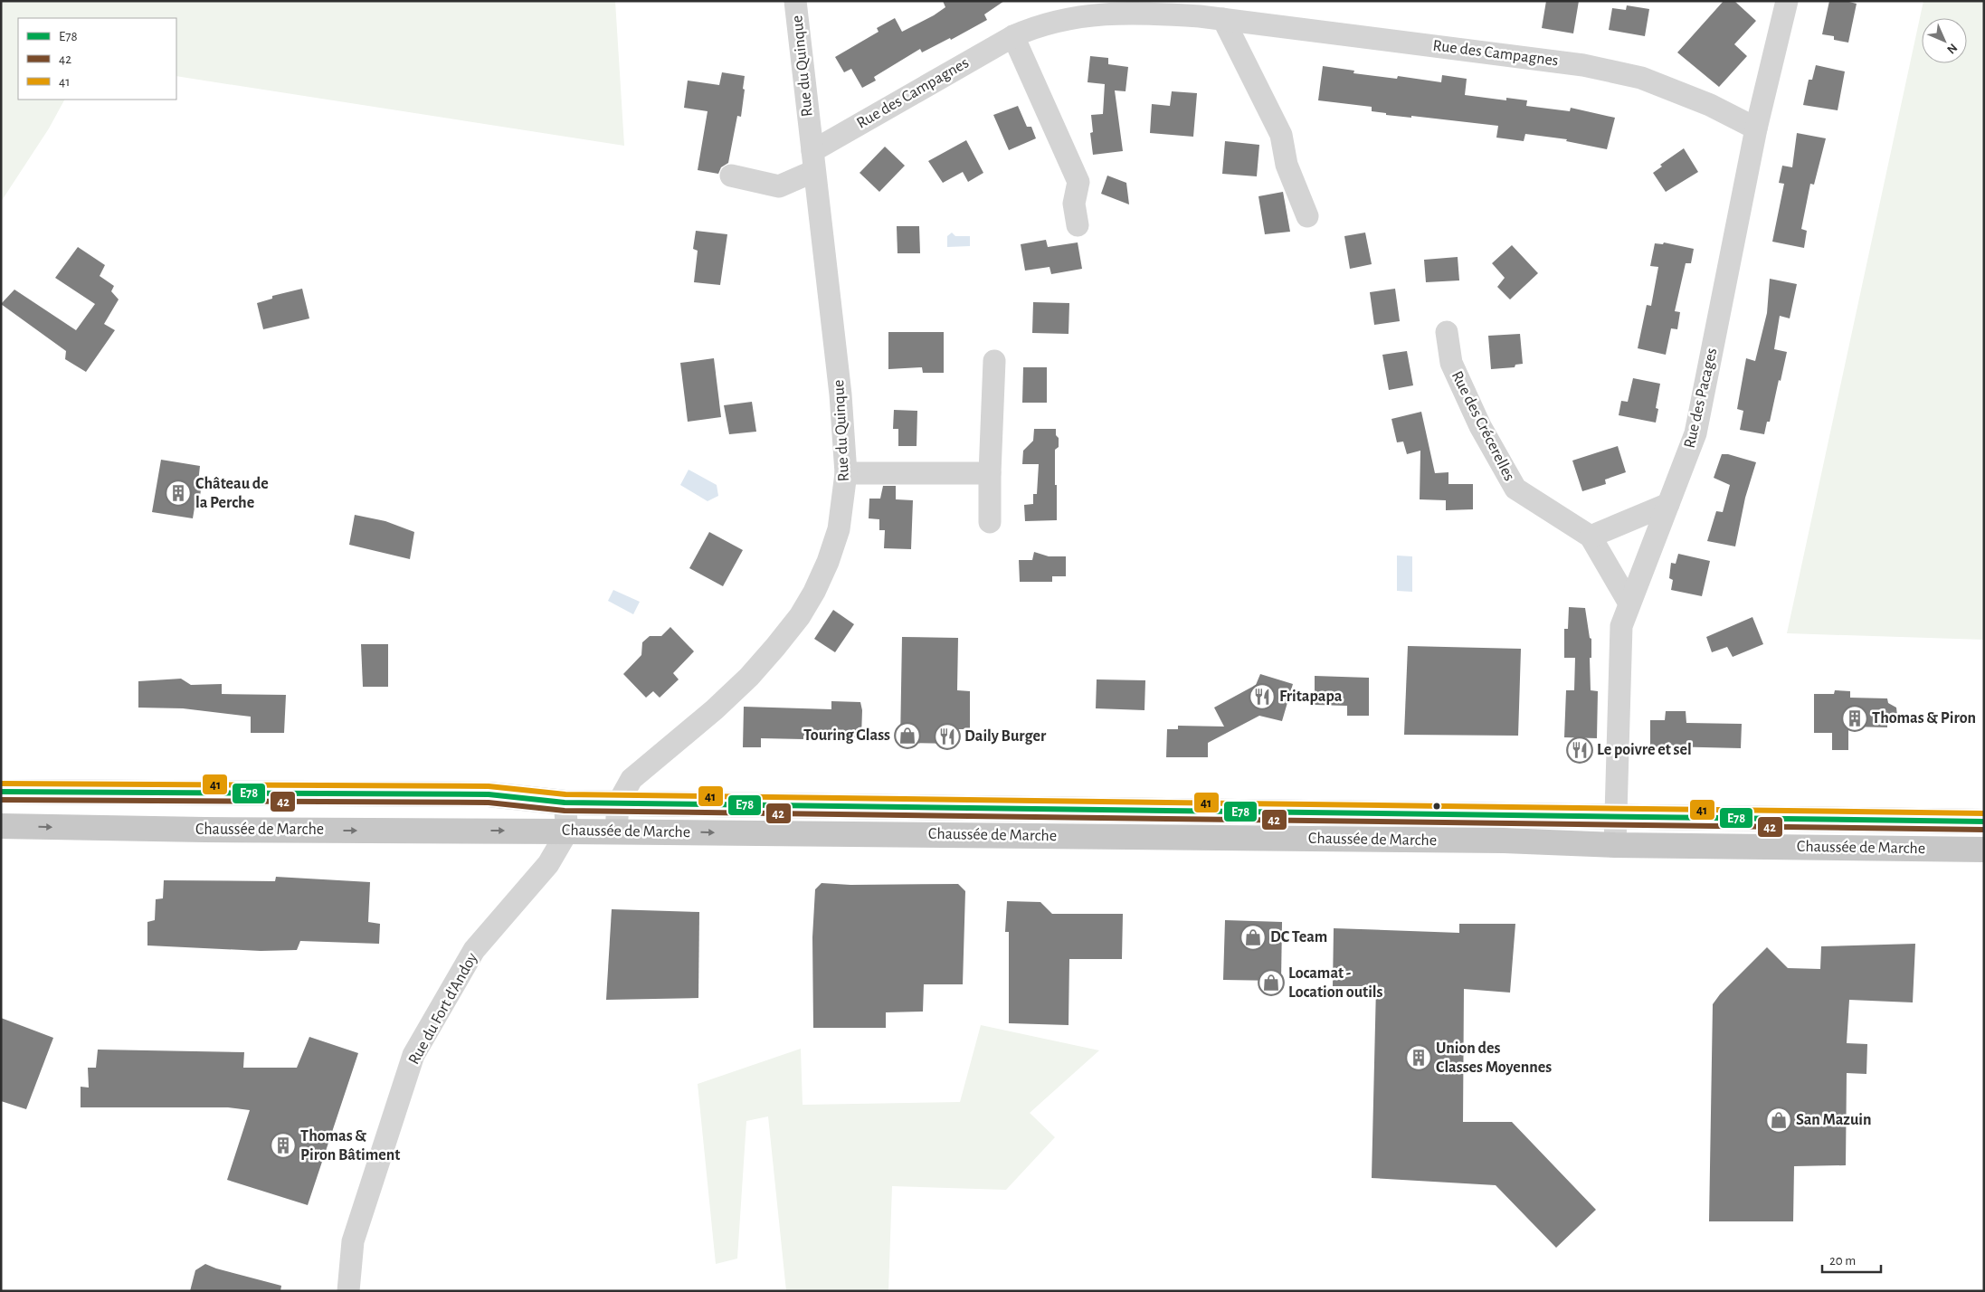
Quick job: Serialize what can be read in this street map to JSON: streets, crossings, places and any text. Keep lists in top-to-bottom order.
{
  "streets": {
    "main road": ["Chaussée de Marche"],
    "street": [
      "Rue des Campagnes",
      "Rue du Quinque",
      "Rue des Pacages",
      "Rue des Crécerelles",
      "Rue du Fort d'Andoy"
    ]
  },
  "crossings": [
    ["Rue des Campagnes", "Rue du Quinque"],
    ["Rue des Campagnes", "Rue des Pacages"],
    ["Rue du Quinque", "Chaussée de Marche"],
    ["Rue des Pacages", "Rue des Crécerelles"],
    ["Rue des Pacages", "Chaussée de Marche"],
    ["Chaussée de Marche", "Rue du Fort d'Andoy"]
  ],
  "places": {
    "building": [
      "Château de la Perche",
      "Thomas & Piron",
      "Union des Classes Moyennes",
      "Thomas & Piron Bâtiment"
    ],
    "restaurant": ["Fritapapa", "Daily Burger", "Le poivre et sel"],
    "shop": [
      "Touring Glass",
      "DC Team",
      "Locamat - Location outils",
      "San Mazuin"
    ]
  },
  "lines": ["transit line 41", "transit line E78", "transit line 42"],
  "legend": ["E78", "42", "41"],
  "scale_bar": "20 m",
  "north": "bottom right"
}
